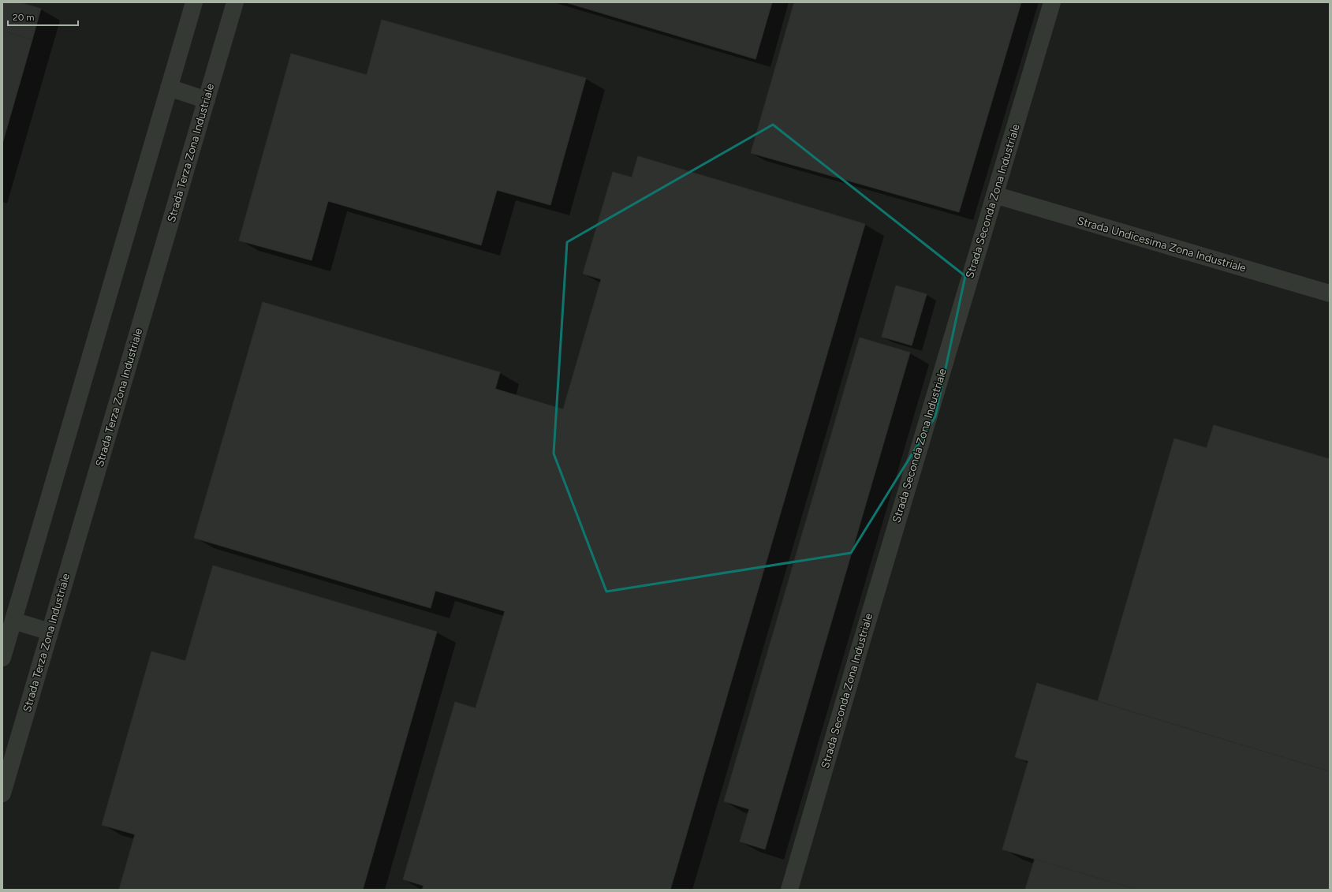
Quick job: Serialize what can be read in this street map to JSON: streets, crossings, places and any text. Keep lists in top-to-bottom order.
{
  "streets": {
    "street": ["Strada Terza Zona Industriale", "Strada Seconda Zona Industriale", "Strada Undicesima Zona Industriale"]
  },
  "crossings": [
    ["Strada Seconda Zona Industriale", "Strada Undicesima Zona Industriale"]
  ],
  "scale_bar": "20 m"
}
